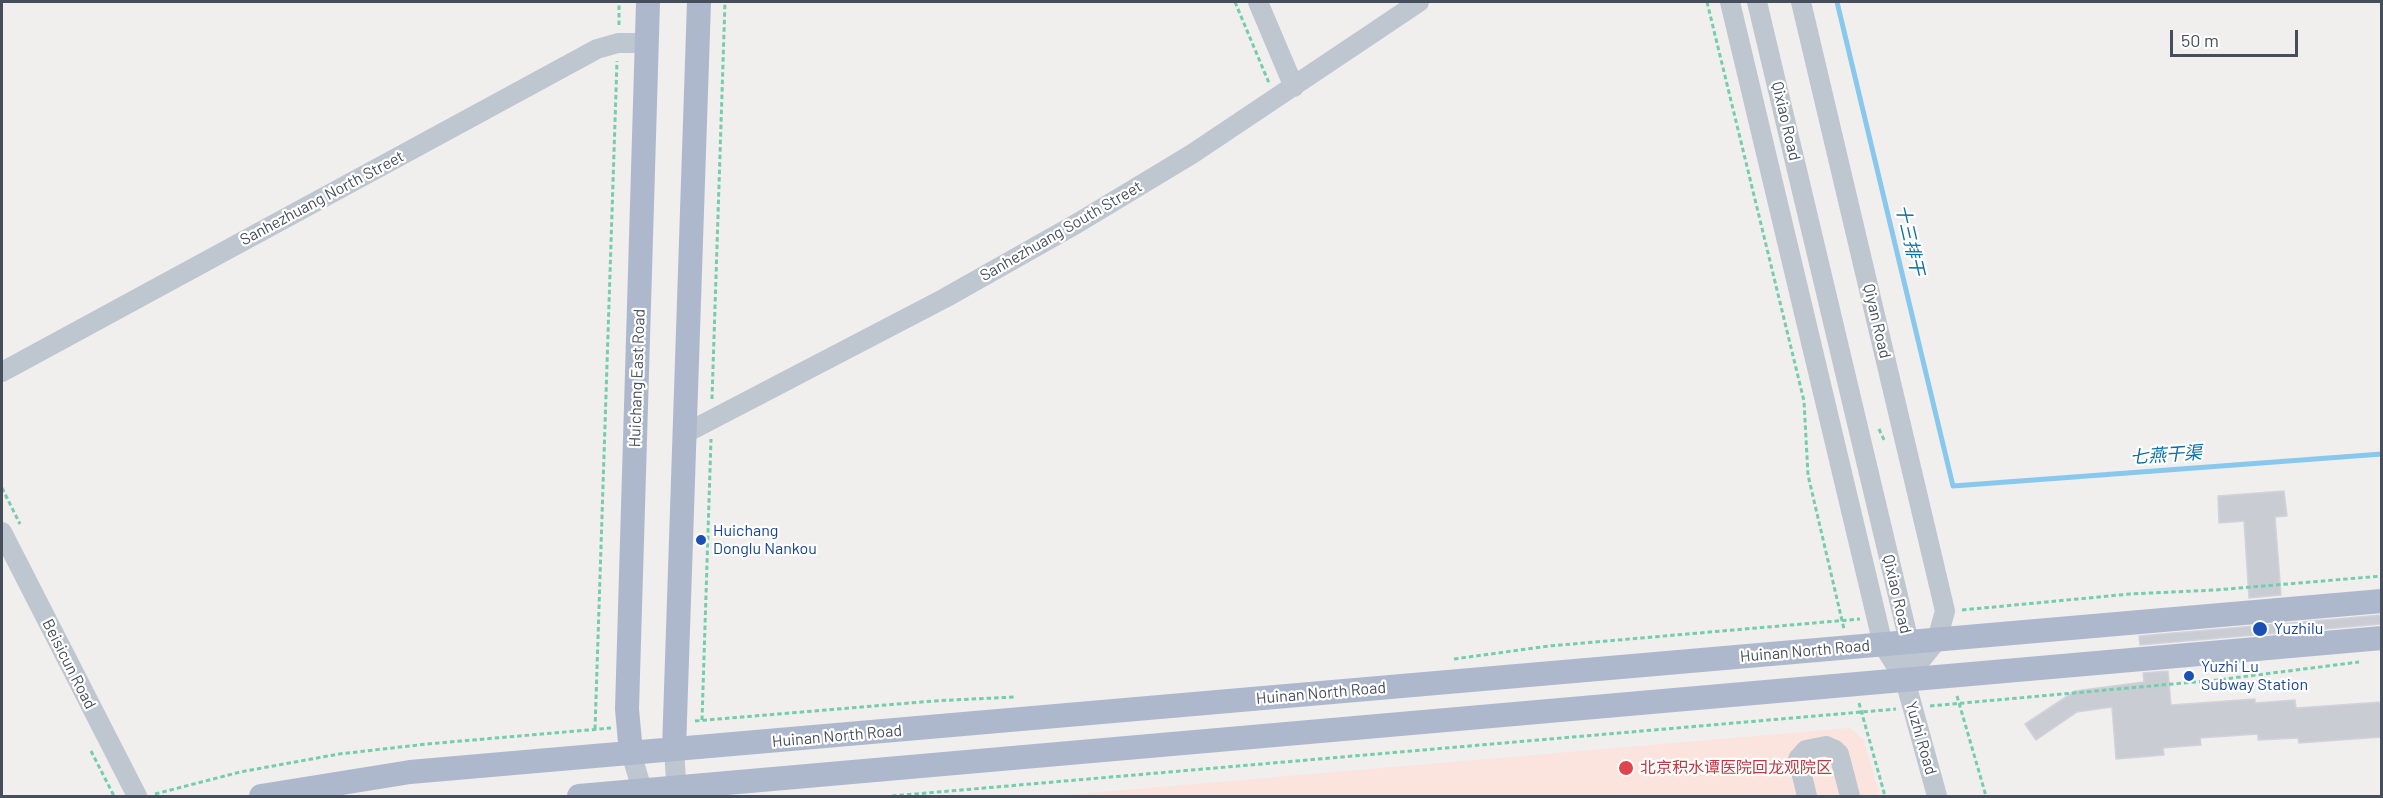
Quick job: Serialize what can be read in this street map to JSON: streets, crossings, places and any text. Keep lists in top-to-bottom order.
{
  "streets": {
    "main road": ["Huichang East Road", "Huinan North Road"],
    "street": [
      "Qixiao Road",
      "Sanhezhuang North Street",
      "Sanhezhuang South Street",
      "Qiyan Road",
      "Beisicun Road",
      "Yuzhi Road"
    ]
  },
  "crossings": [
    ["Qixiao Road", "Huinan North Road"],
    ["Qixiao Road", "Yuzhi Road"],
    ["Sanhezhuang North Street", "Huichang East Road"],
    ["Qiyan Road", "Huinan North Road"],
    ["Huichang East Road", "Huinan North Road"]
  ],
  "water": ["十三排干", "七燕干渠"],
  "places": [
    "Huichang Donglu Nankou",
    "Yuzhilu",
    "Yuzhi Lu Subway Station",
    "北京积水谭医院回龙观院区"
  ],
  "scale_bar": "50 m"
}
